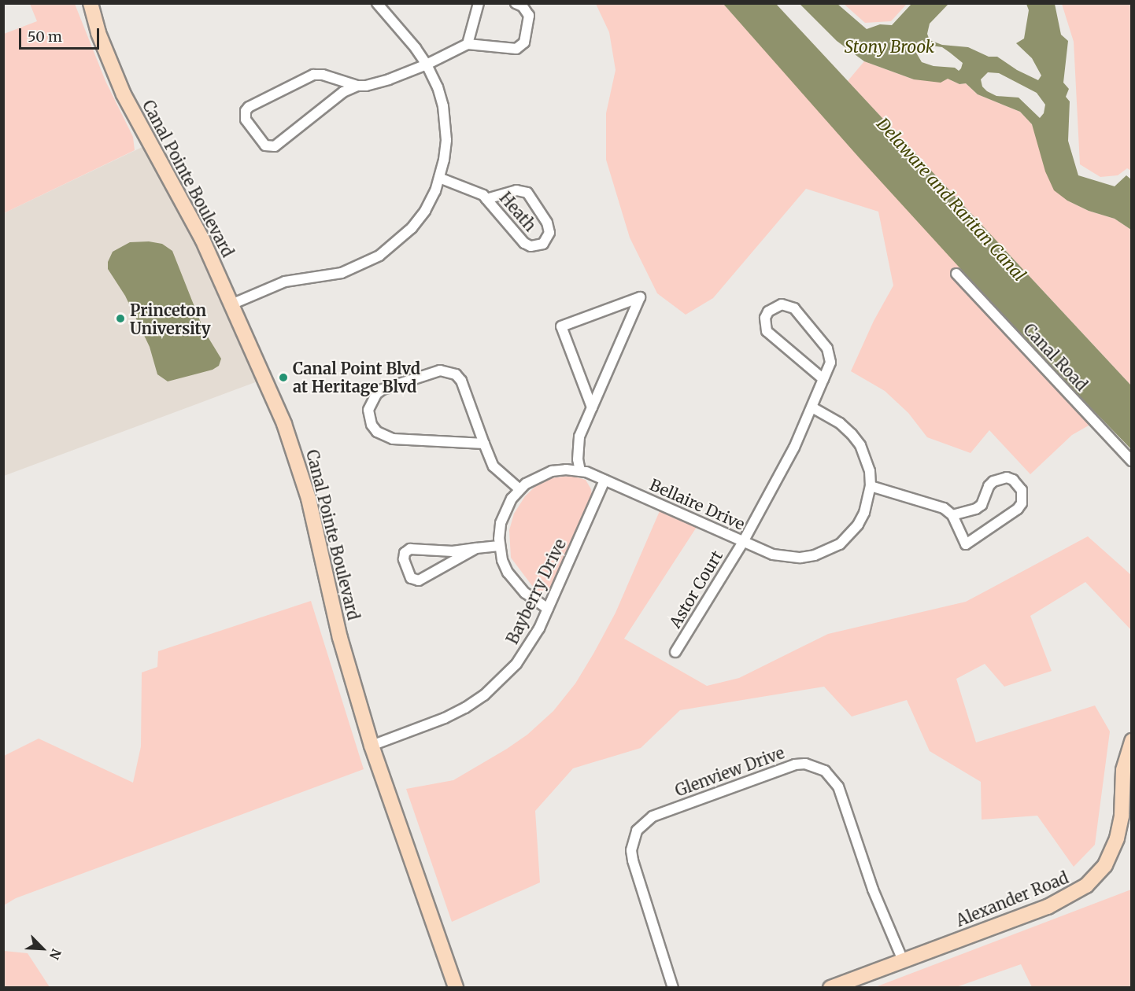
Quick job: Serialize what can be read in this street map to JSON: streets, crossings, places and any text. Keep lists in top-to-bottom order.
{
  "streets": {
    "street": [
      "Canal Pointe Boulevard",
      "Heath",
      "Canal Road",
      "Bellaire Drive",
      "Astor Court",
      "Bayberry Drive",
      "Glenview Drive",
      "Alexander Road"
    ]
  },
  "crossings": [
    ["Canal Pointe Boulevard", "Bayberry Drive"],
    ["Bellaire Drive", "Astor Court"],
    ["Bellaire Drive", "Bayberry Drive"],
    ["Glenview Drive", "Alexander Road"]
  ],
  "water": ["Stony Brook", "Delaware and Raritan Canal"],
  "places": ["Princeton University", "Canal Point Blvd at Heritage Blvd"],
  "scale_bar": "50 m",
  "north": "bottom right"
}
